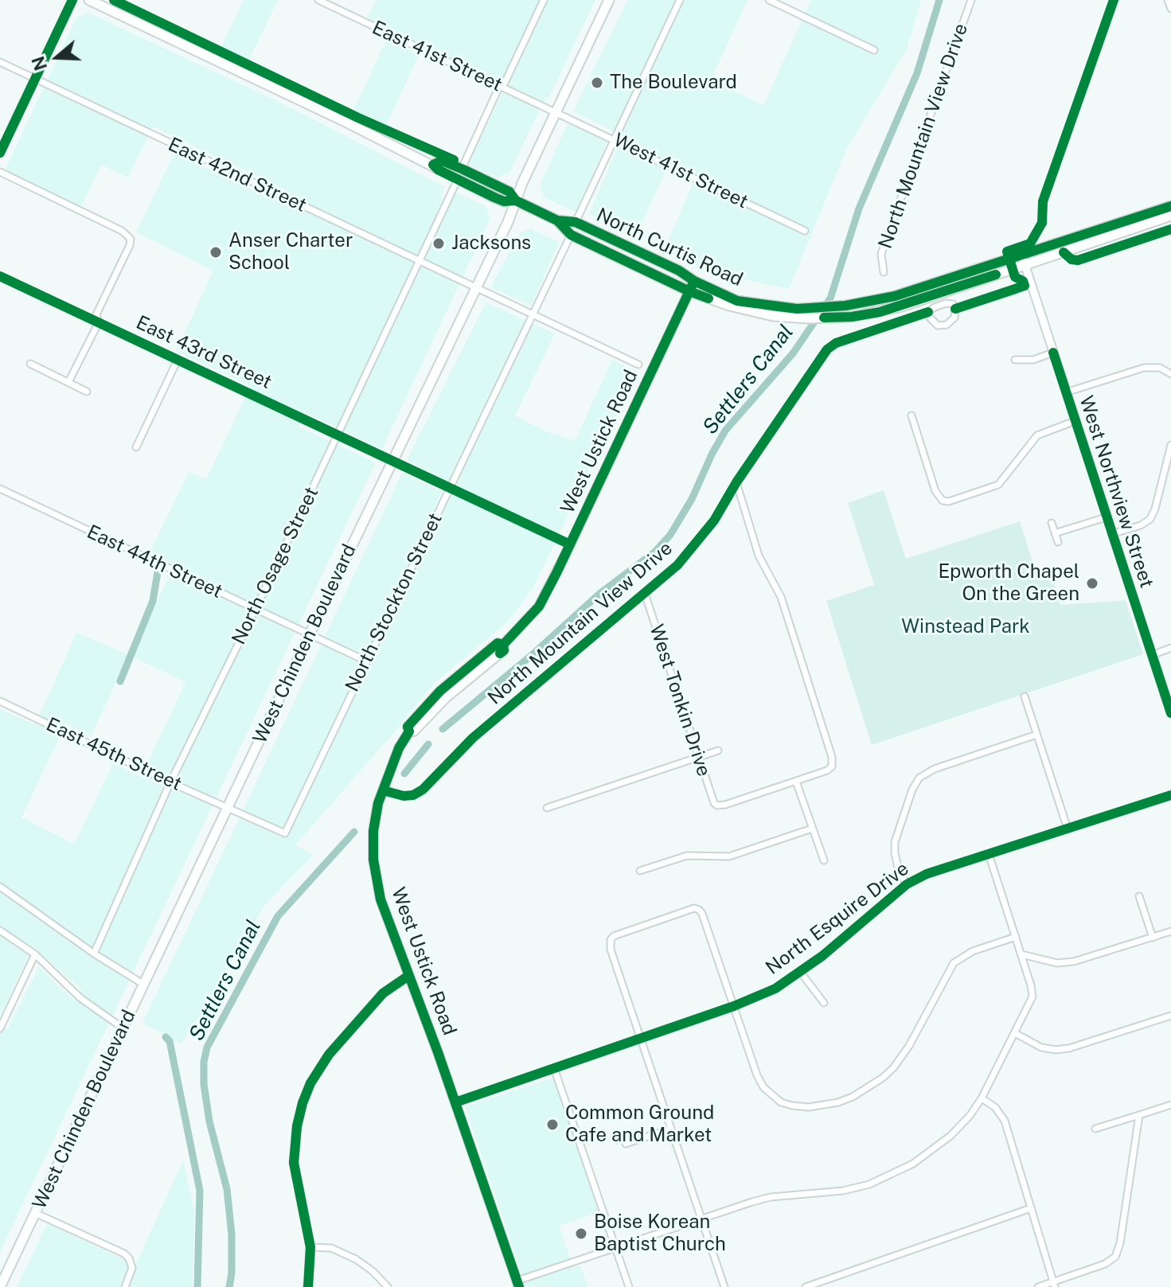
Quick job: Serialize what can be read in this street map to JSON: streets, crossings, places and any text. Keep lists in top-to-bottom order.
{
  "streets": {
    "main road": ["North Curtis Road", "West Ustick Road", "West Chinden Boulevard"],
    "street": [
      "East 41st Street",
      "North Mountain View Drive",
      "West 41st Street",
      "East 42nd Street",
      "East 43rd Street",
      "West Northview Street",
      "East 44th Street",
      "North Osage Street",
      "North Stockton Street",
      "West Tonkin Drive",
      "East 45th Street",
      "North Esquire Drive"
    ]
  },
  "crossings": [
    ["East 41st Street", "West 41st Street"],
    ["East 41st Street", "West Chinden Boulevard"],
    ["North Mountain View Drive", "West Ustick Road"],
    ["North Mountain View Drive", "West Tonkin Drive"],
    ["West 41st Street", "West Chinden Boulevard"],
    ["East 42nd Street", "North Osage Street"],
    ["East 42nd Street", "North Stockton Street"],
    ["East 42nd Street", "West Chinden Boulevard"],
    ["North Curtis Road", "West Ustick Road"],
    ["North Curtis Road", "West Northview Street"],
    ["North Curtis Road", "North Stockton Street"],
    ["North Curtis Road", "West Chinden Boulevard"],
    ["East 43rd Street", "West Ustick Road"],
    ["East 43rd Street", "North Osage Street"],
    ["East 43rd Street", "North Stockton Street"],
    ["East 43rd Street", "West Chinden Boulevard"],
    ["West Ustick Road", "North Esquire Drive"],
    ["East 44th Street", "North Osage Street"],
    ["East 44th Street", "North Stockton Street"],
    ["East 44th Street", "West Chinden Boulevard"],
    ["North Osage Street", "East 45th Street"],
    ["North Stockton Street", "East 45th Street"],
    ["West Chinden Boulevard", "East 45th Street"]
  ],
  "water": ["Settlers Canal"],
  "parks": ["Winstead Park"],
  "places": [
    "The Boulevard",
    "Jacksons",
    "Anser Charter School",
    "Epworth Chapel On the Green",
    "Common Ground Cafe and Market",
    "Boise Korean Baptist Church"
  ],
  "north": "left"
}
